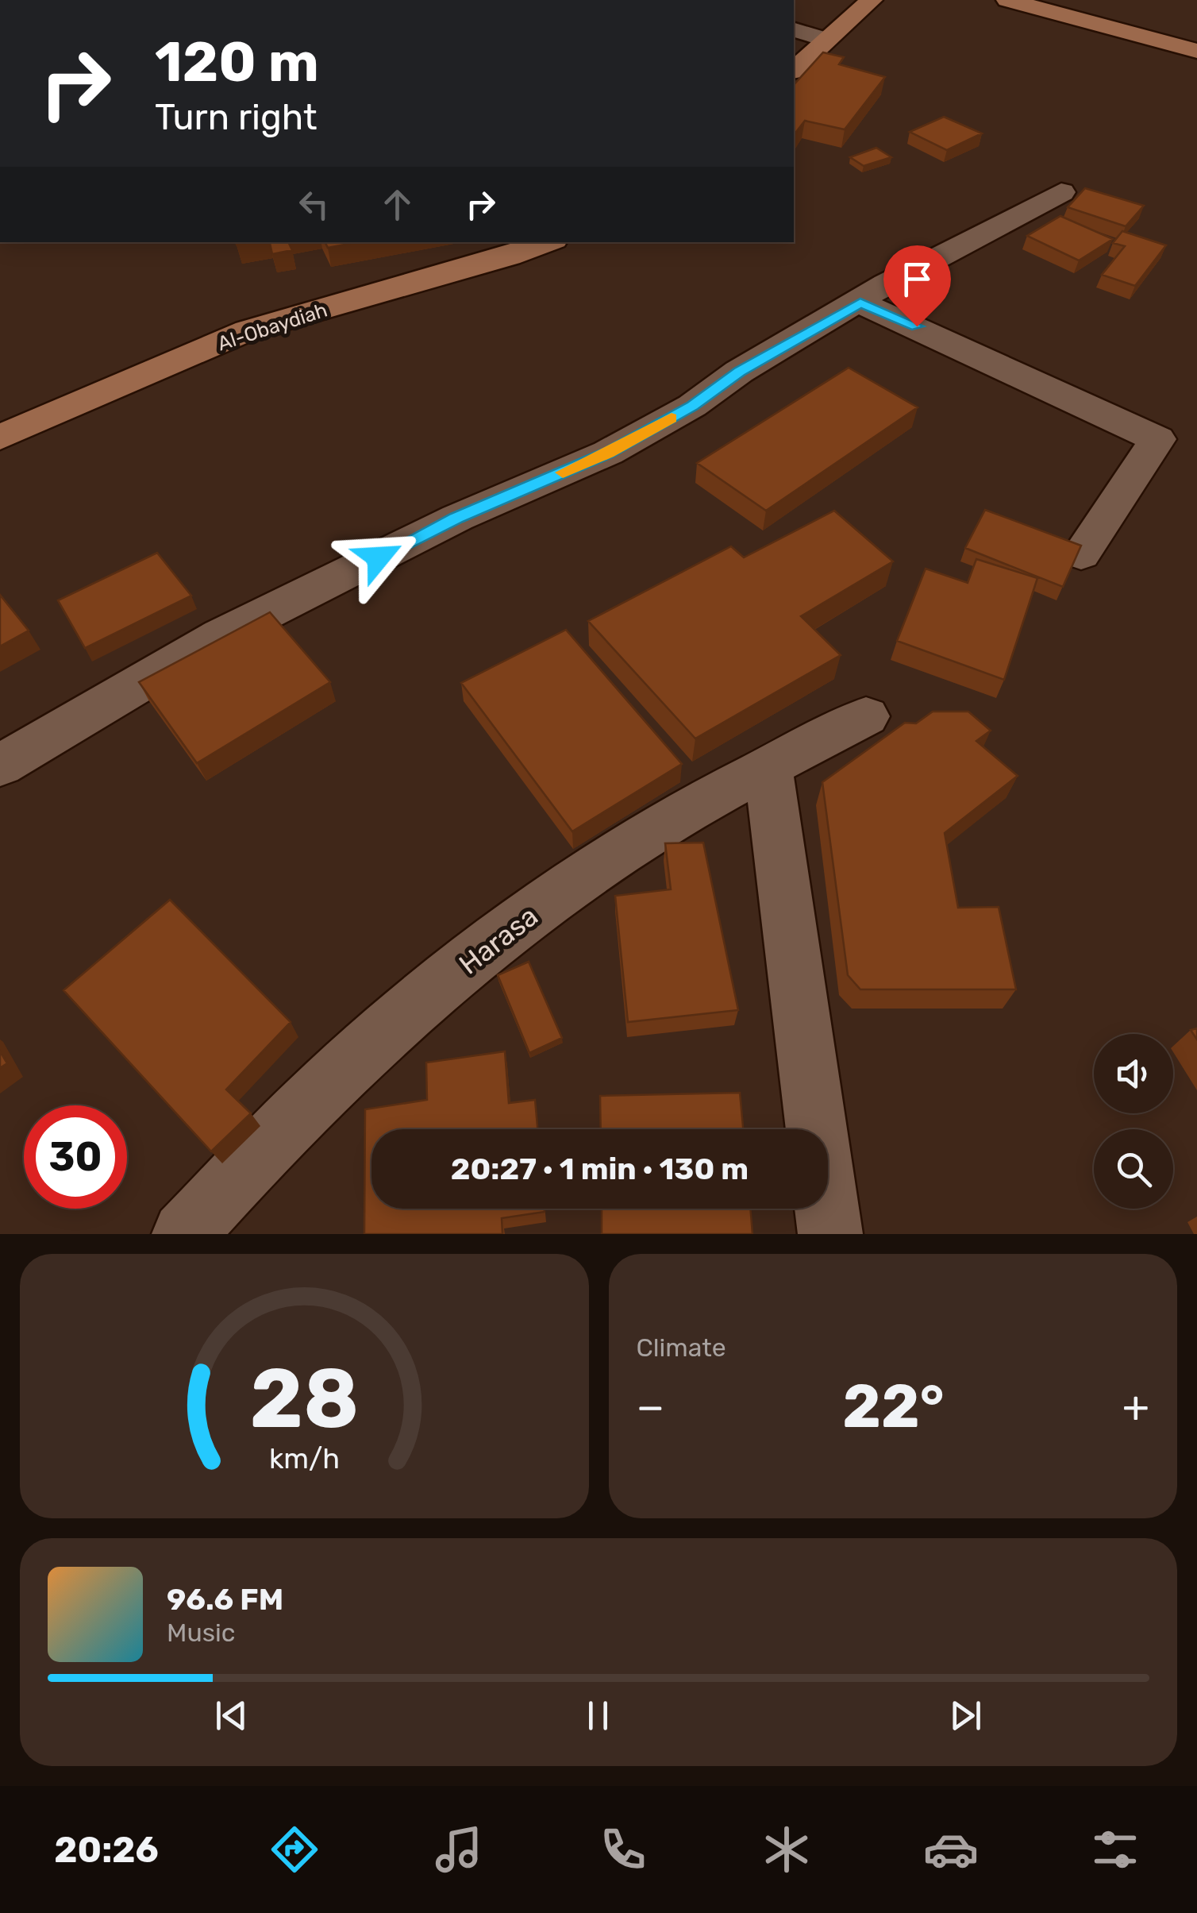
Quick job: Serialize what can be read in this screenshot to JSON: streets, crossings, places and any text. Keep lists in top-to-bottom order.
{
  "streets": {
    "main road": ["Al-Obaydiah"],
    "street": ["Harasa"]
  },
  "page": {
    "turn": ["120 m", "Turn right"],
    "limit": "30",
    "trip": "20:27 · 1 min · 130 m",
    "tile": "Climate",
    "heat": ["−", "22°", "+"],
    "song": ["96.6 FM", "Music"],
    "tabs": "20:26",
    "gauge": ["28", "km/h"]
  }
}
